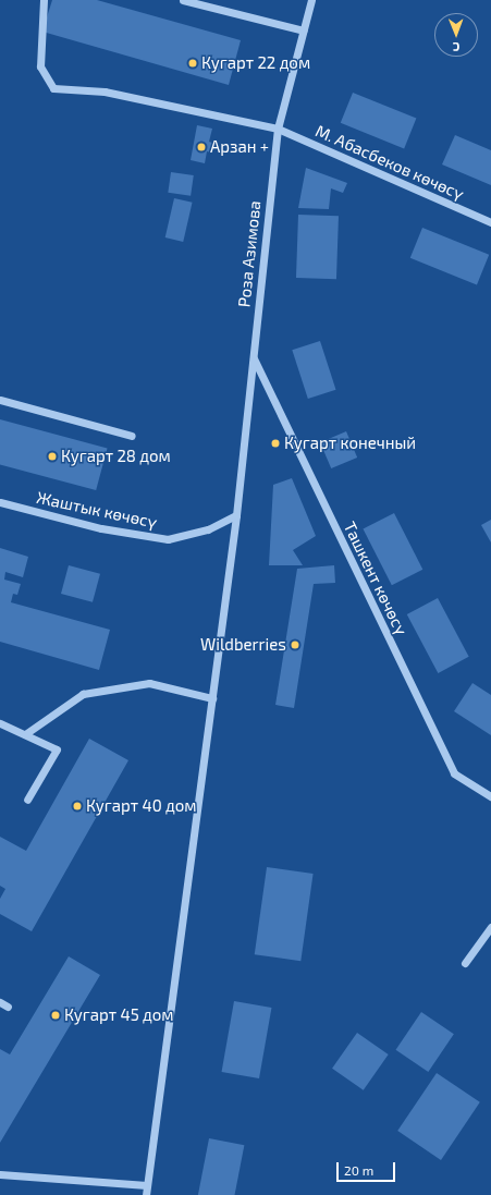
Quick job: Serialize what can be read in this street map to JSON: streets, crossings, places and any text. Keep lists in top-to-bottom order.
{
  "streets": {
    "street": [
      "М. Абасбеков көчөсү",
      "Роза Азимова",
      "Жаштык көчөсү",
      "Ташкент көчөсү"
    ]
  },
  "crossings": [
    ["М. Абасбеков көчөсү", "Роза Азимова"],
    ["Роза Азимова", "Жаштык көчөсү"],
    ["Роза Азимова", "Ташкент көчөсү"]
  ],
  "places": [
    "Кугарт 22 дом",
    "Арзан +",
    "Кугарт конечный",
    "Кугарт 28 дом",
    "Wildberries",
    "Кугарт 40 дом",
    "Кугарт 45 дом"
  ],
  "scale_bar": "20 m",
  "north": "bottom"
}
